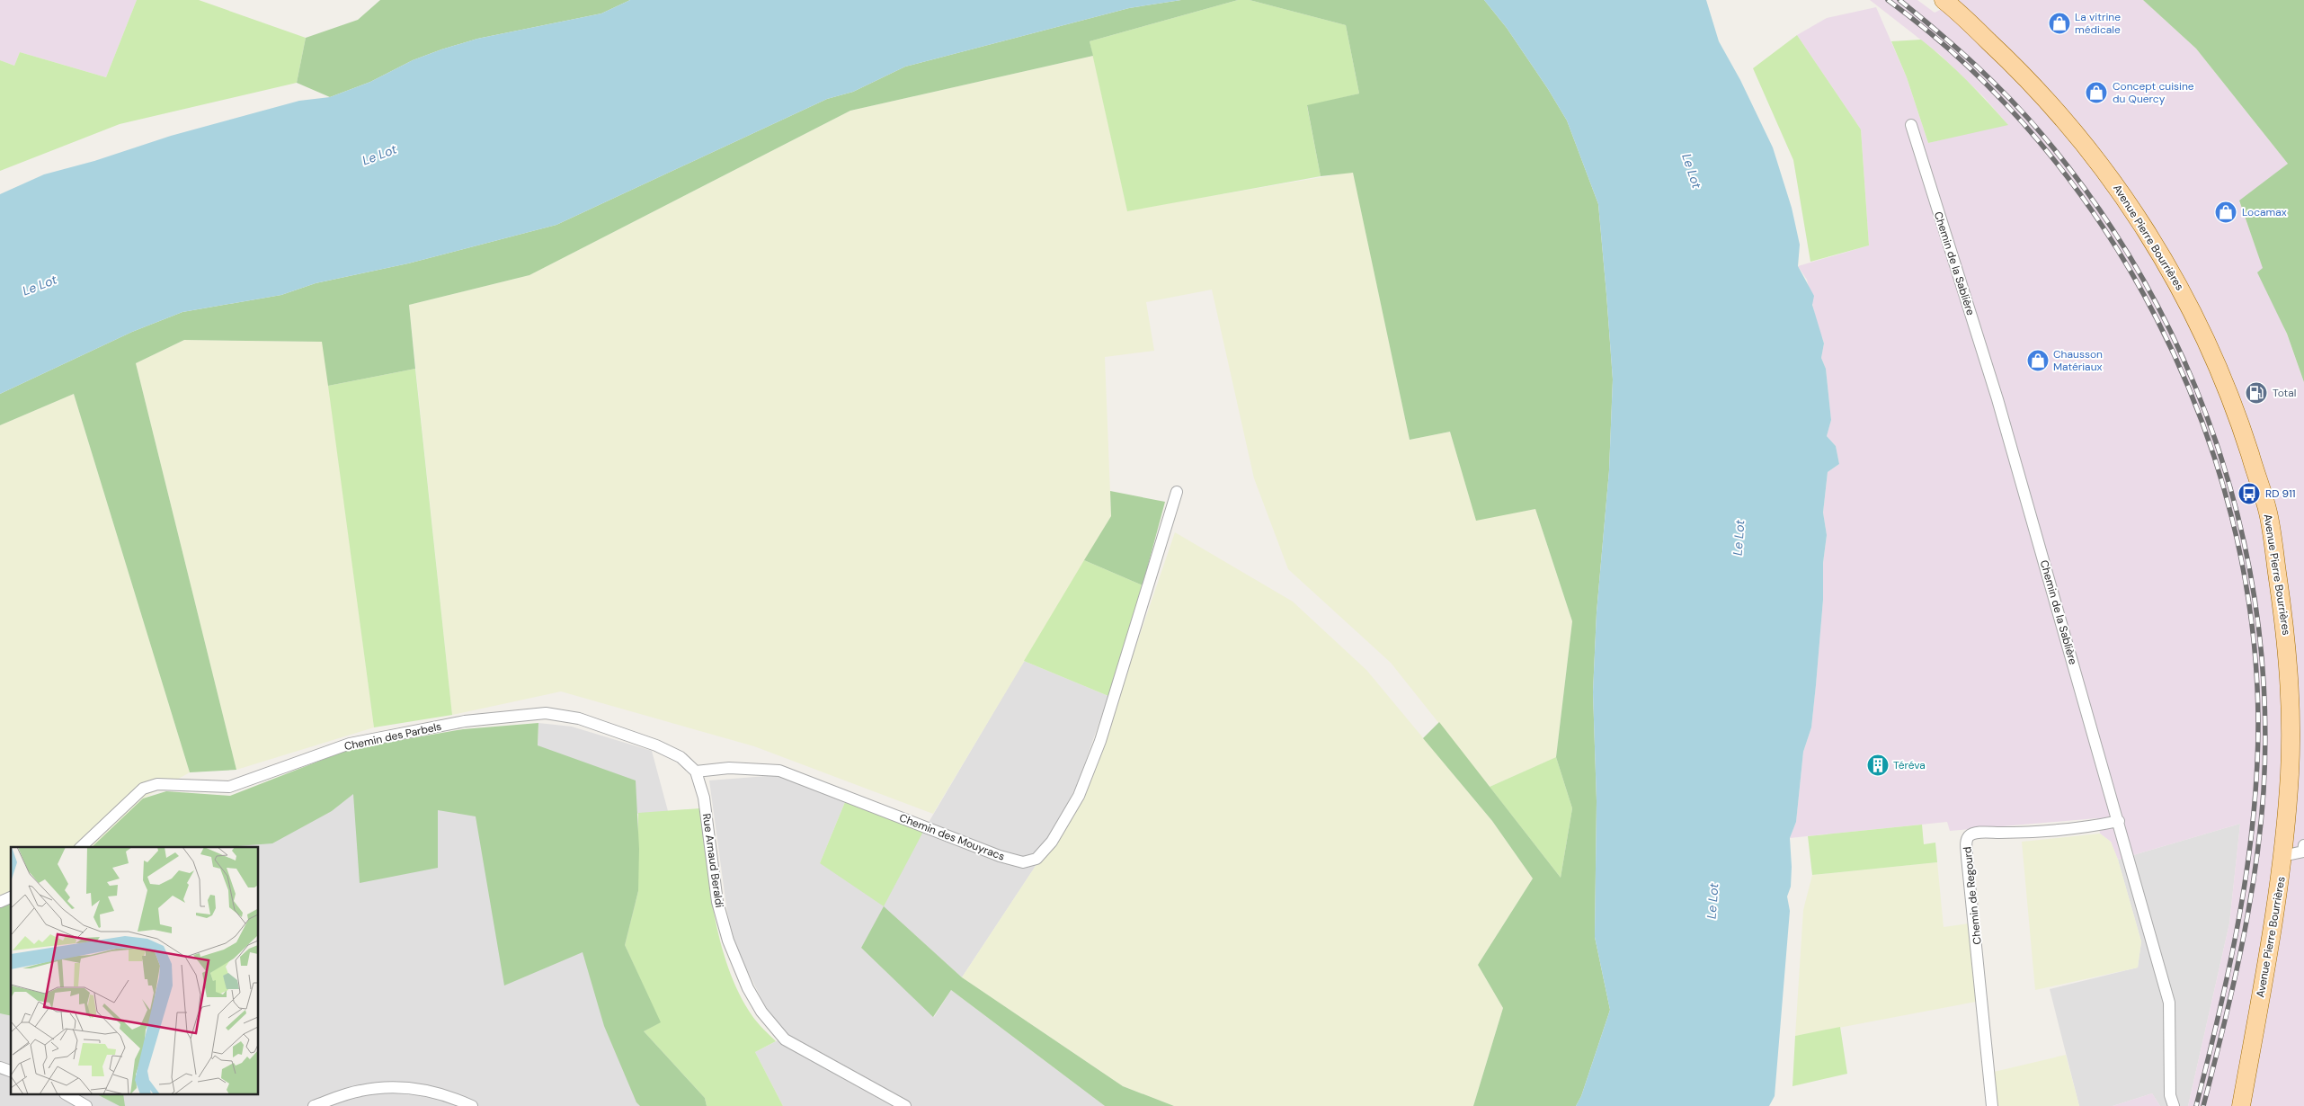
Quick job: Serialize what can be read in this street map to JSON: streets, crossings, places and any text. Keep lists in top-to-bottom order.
{
  "streets": {
    "main road": ["Avenue Pierre Bourrières"],
    "street": [
      "Chemin de la Sablière",
      "Chemin des Parbels",
      "Chemin des Mouyracs",
      "Rue Arnaud Beraldi",
      "Chemin de Regourd"
    ]
  },
  "crossings": [
    ["Chemin de la Sablière", "Chemin de Regourd"],
    ["Chemin des Parbels", "Chemin des Mouyracs"],
    ["Chemin des Parbels", "Rue Arnaud Beraldi"],
    ["Chemin des Mouyracs", "Rue Arnaud Beraldi"]
  ],
  "water": ["Le Lot"],
  "places": {
    "shop": [
      "La vitrine médicale",
      "Concept cuisine du Quercy",
      "Locamax",
      "Chausson Matériaux"
    ],
    "fuel station": ["Total"],
    "bus stop": ["RD 911"],
    "building": ["Téréva"]
  }
}
